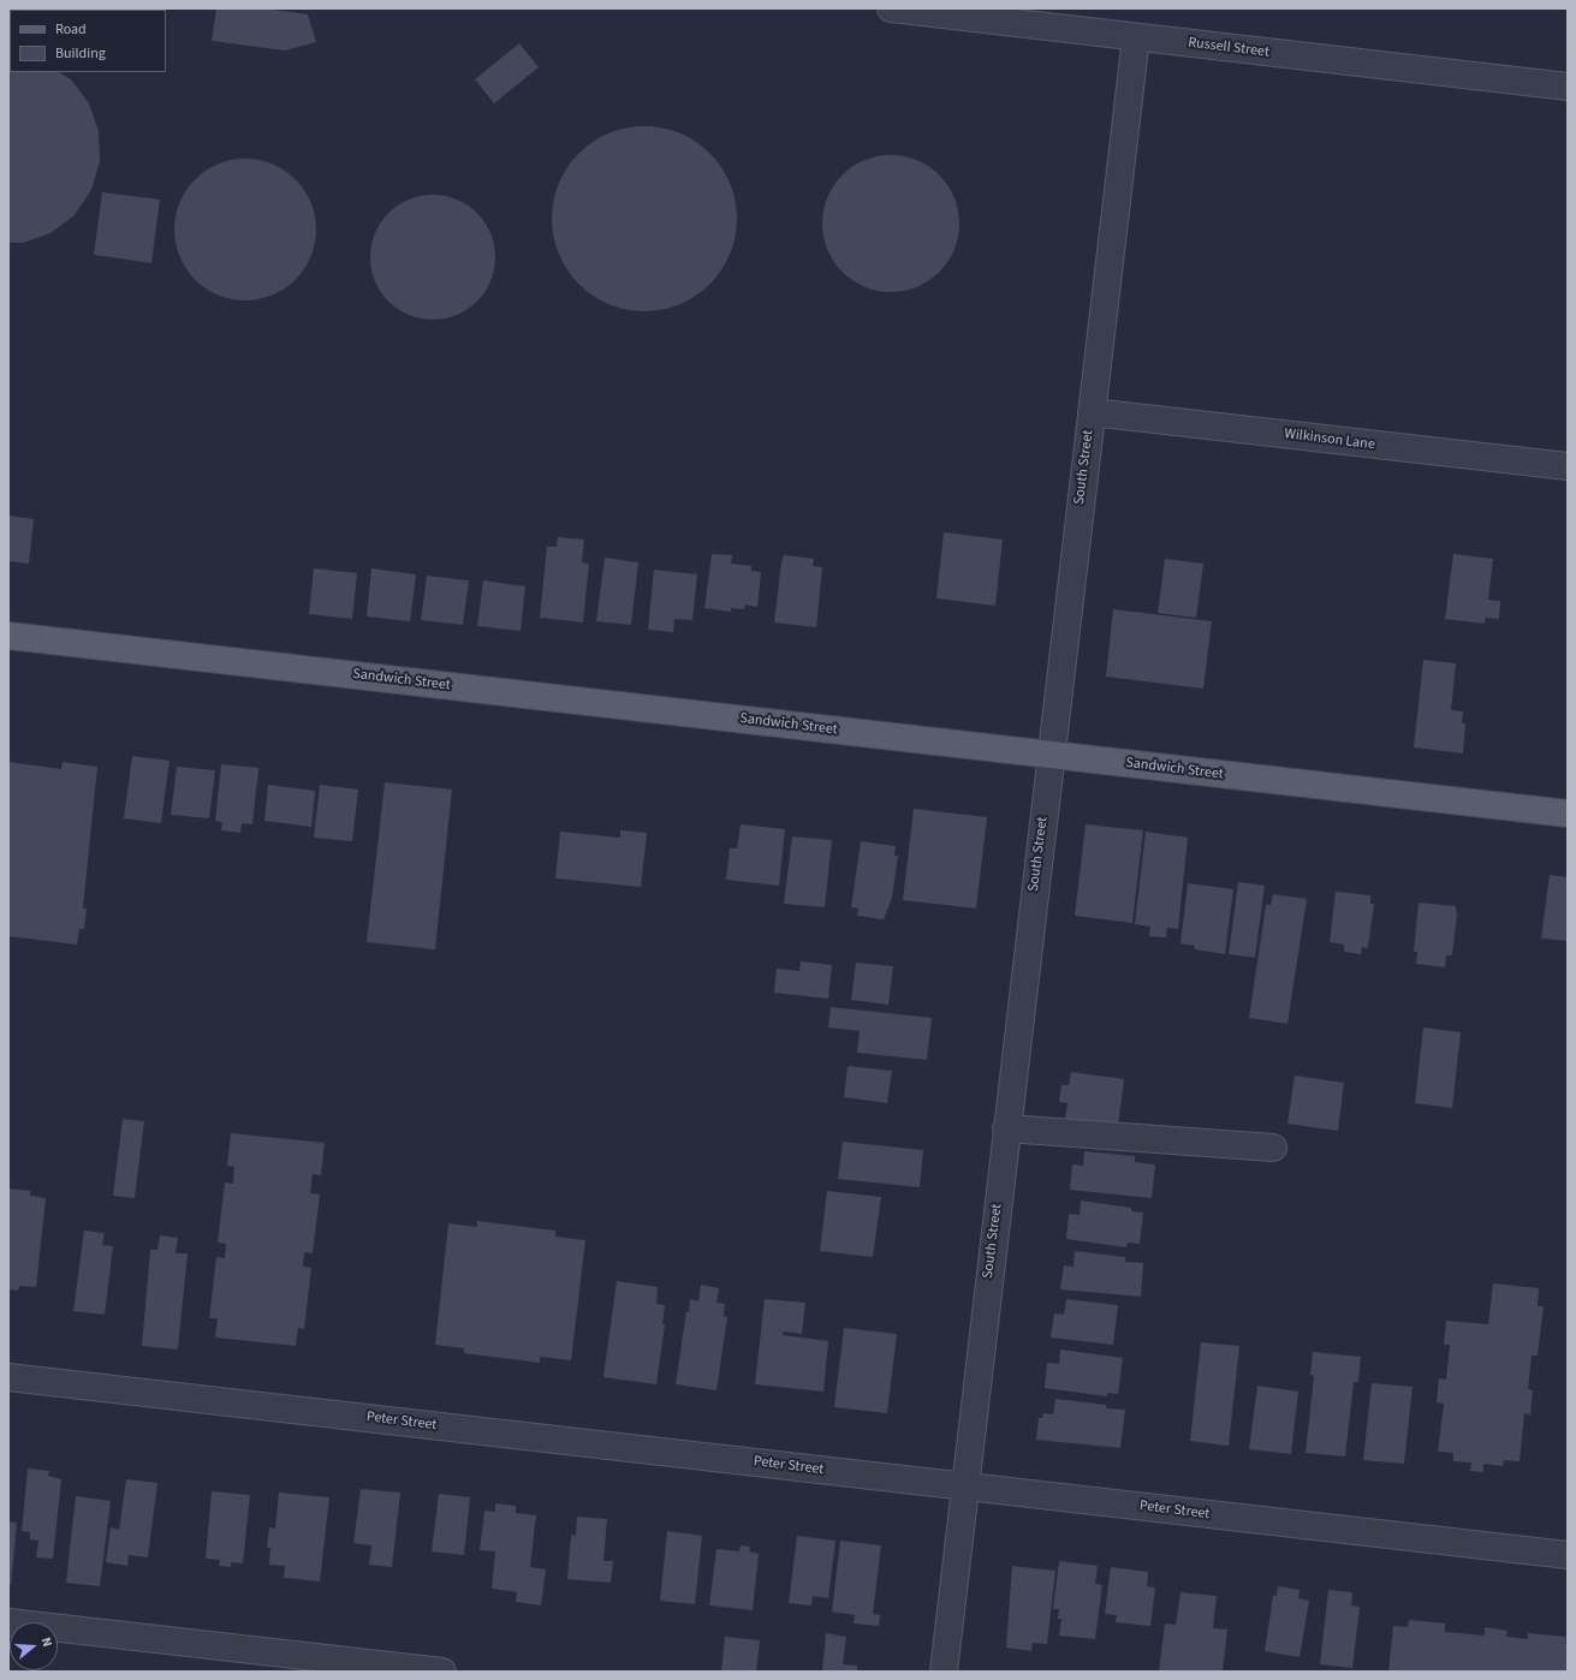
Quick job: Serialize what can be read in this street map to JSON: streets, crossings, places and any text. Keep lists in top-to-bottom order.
{
  "streets": {
    "main road": ["Sandwich Street"],
    "street": [
      "Russell Street",
      "Wilkinson Lane",
      "South Street",
      "Peter Street"
    ]
  },
  "crossings": [
    ["Russell Street", "South Street"],
    ["Wilkinson Lane", "South Street"],
    ["South Street", "Sandwich Street"],
    ["South Street", "Peter Street"]
  ],
  "legend": ["Road", "Building"],
  "north": "right"
}
